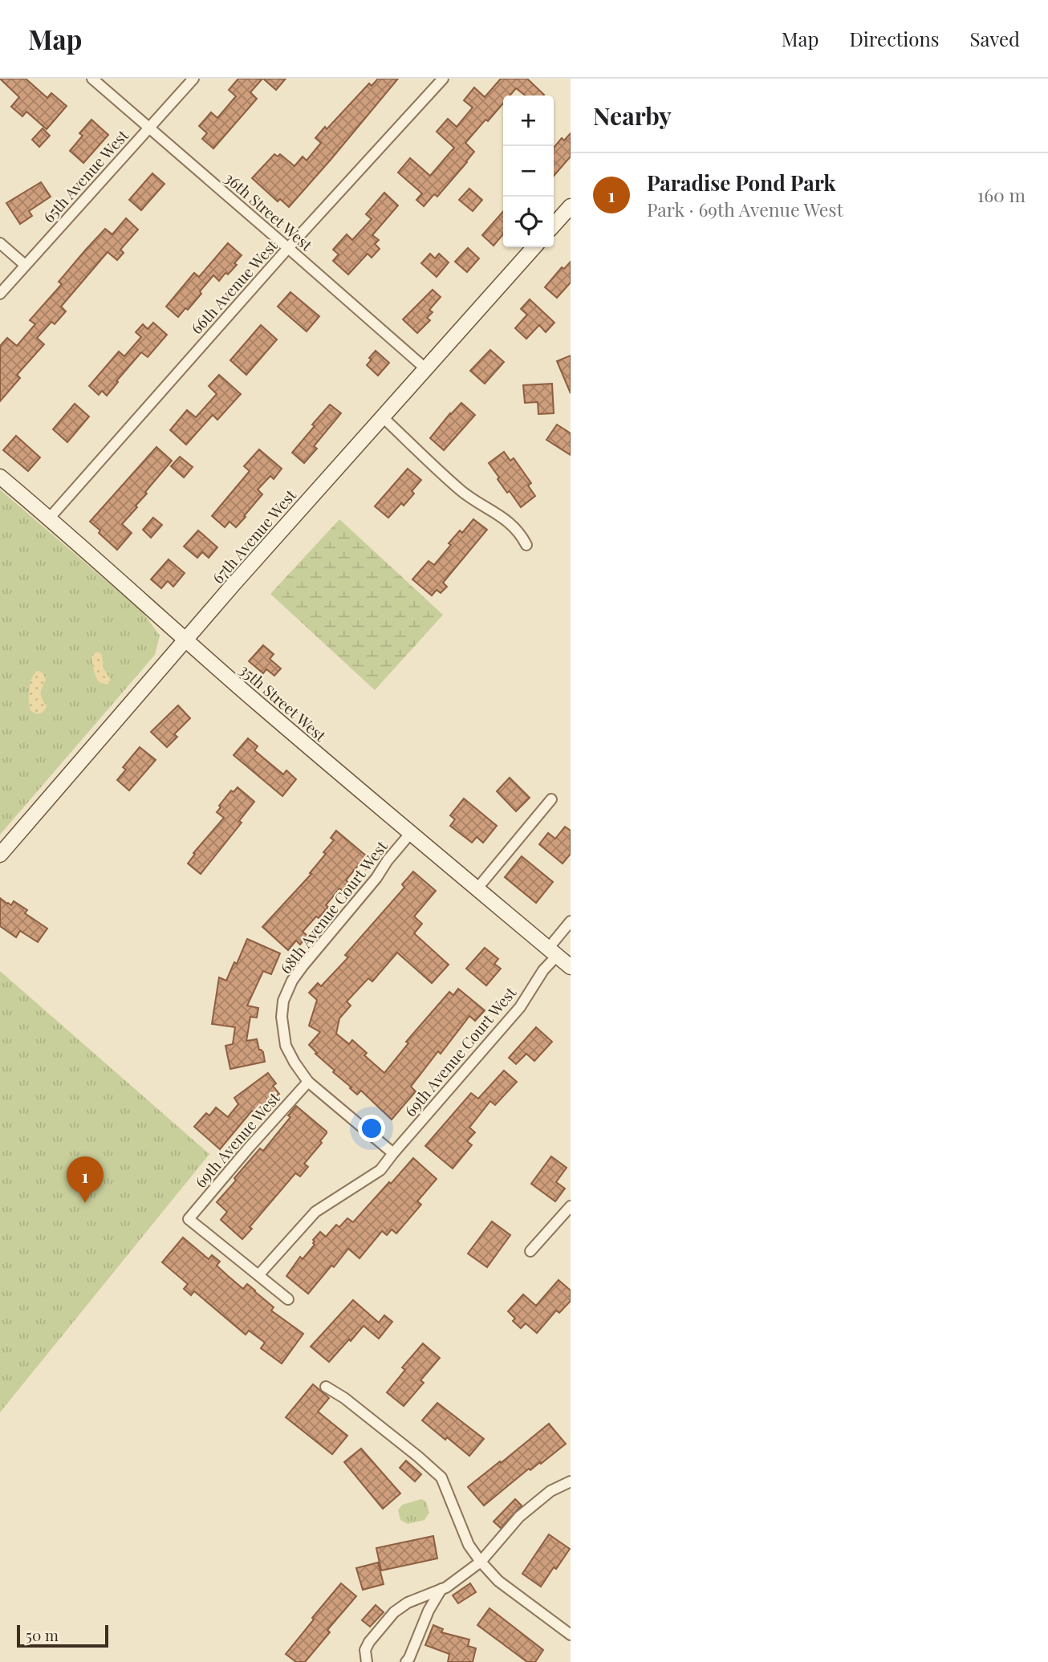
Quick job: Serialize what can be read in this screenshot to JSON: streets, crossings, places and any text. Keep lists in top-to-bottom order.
{
  "streets": {
    "street": [
      "65th Avenue West",
      "36th Street West",
      "66th Avenue West",
      "67th Avenue West",
      "35th Street West",
      "68th Avenue Court West",
      "69th Avenue Court West",
      "69th Avenue West"
    ]
  },
  "crossings": [
    ["65th Avenue West", "36th Street West"],
    ["36th Street West", "66th Avenue West"],
    ["36th Street West", "67th Avenue West"],
    ["66th Avenue West", "35th Street West"],
    ["67th Avenue West", "35th Street West"],
    ["35th Street West", "68th Avenue Court West"],
    ["35th Street West", "69th Avenue Court West"],
    ["68th Avenue Court West", "69th Avenue West"],
    ["69th Avenue Court West", "69th Avenue West"]
  ],
  "scale_bar": "50 m",
  "page": {
    "header": "Map",
    "nav": ["Map", "Directions", "Saved"],
    "heading": "Nearby",
    "map_buttons": ["+", "−"],
    "list": [
      {
        "mark": "1",
        "name": "Paradise Pond Park",
        "note": "Park · 69th Avenue West",
        "value": "160 m"
      }
    ],
    "pins": "1",
    "scale": "50 m"
  }
}
